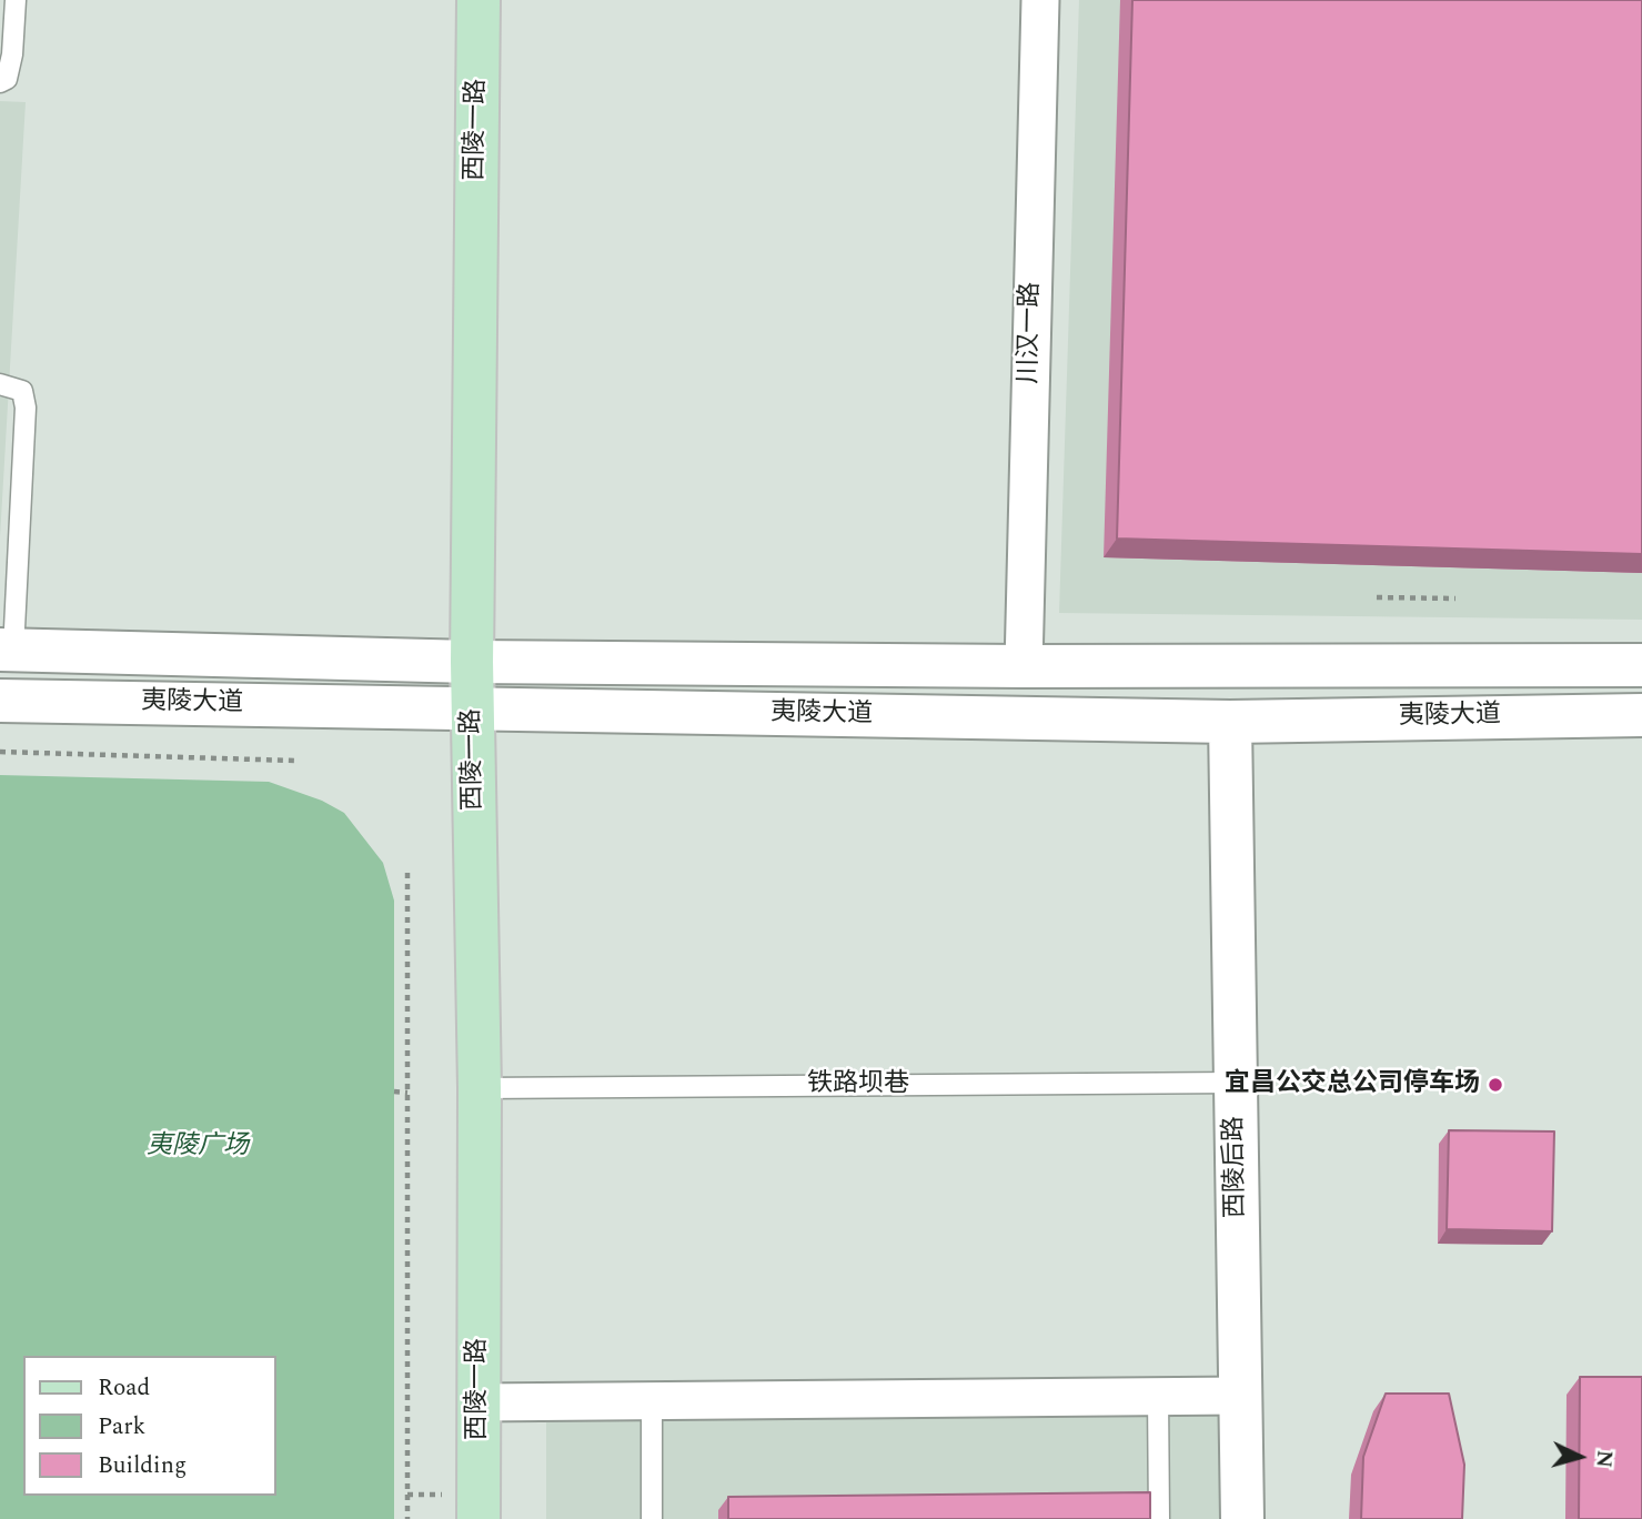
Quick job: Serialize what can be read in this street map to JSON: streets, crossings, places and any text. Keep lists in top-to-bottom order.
{
  "streets": {
    "main road": ["西陵一路", "夷陵大道", "西陵后路"],
    "street": ["川汉一路"],
    "lane": ["铁路坝巷"]
  },
  "crossings": [
    ["西陵一路", "夷陵大道"],
    ["西陵一路", "铁路坝巷"],
    ["川汉一路", "夷陵大道"],
    ["夷陵大道", "西陵后路"],
    ["铁路坝巷", "西陵后路"]
  ],
  "parks": ["夷陵广场"],
  "places": ["宜昌公交总公司停车场"],
  "legend": ["Road", "Park", "Building"],
  "north": "right"
}
